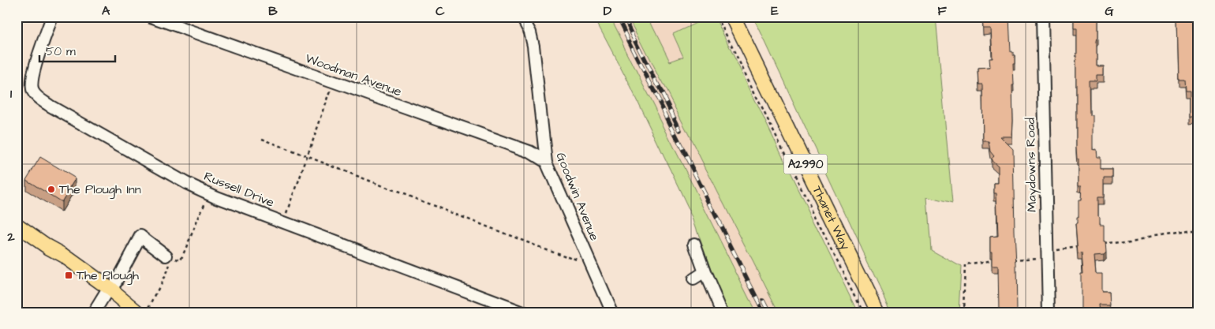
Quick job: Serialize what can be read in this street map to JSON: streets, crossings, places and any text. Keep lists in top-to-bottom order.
{
  "streets": {
    "main road": ["A2990", "Thanet Way"],
    "street": [
      "Woodman Avenue",
      "Maydowns Road",
      "Russell Drive",
      "Goodwin Avenue"
    ]
  },
  "crossings": [
    ["Woodman Avenue", "Goodwin Avenue"]
  ],
  "places": {
    "other": ["The Plough Inn"],
    "transit": ["The Plough"]
  },
  "scale_bar": "50 m",
  "grid": {
    "columns": [
      "A",
      "B",
      "C",
      "D",
      "E",
      "F",
      "G"
    ],
    "rows": ["1", "2"]
  }
}
